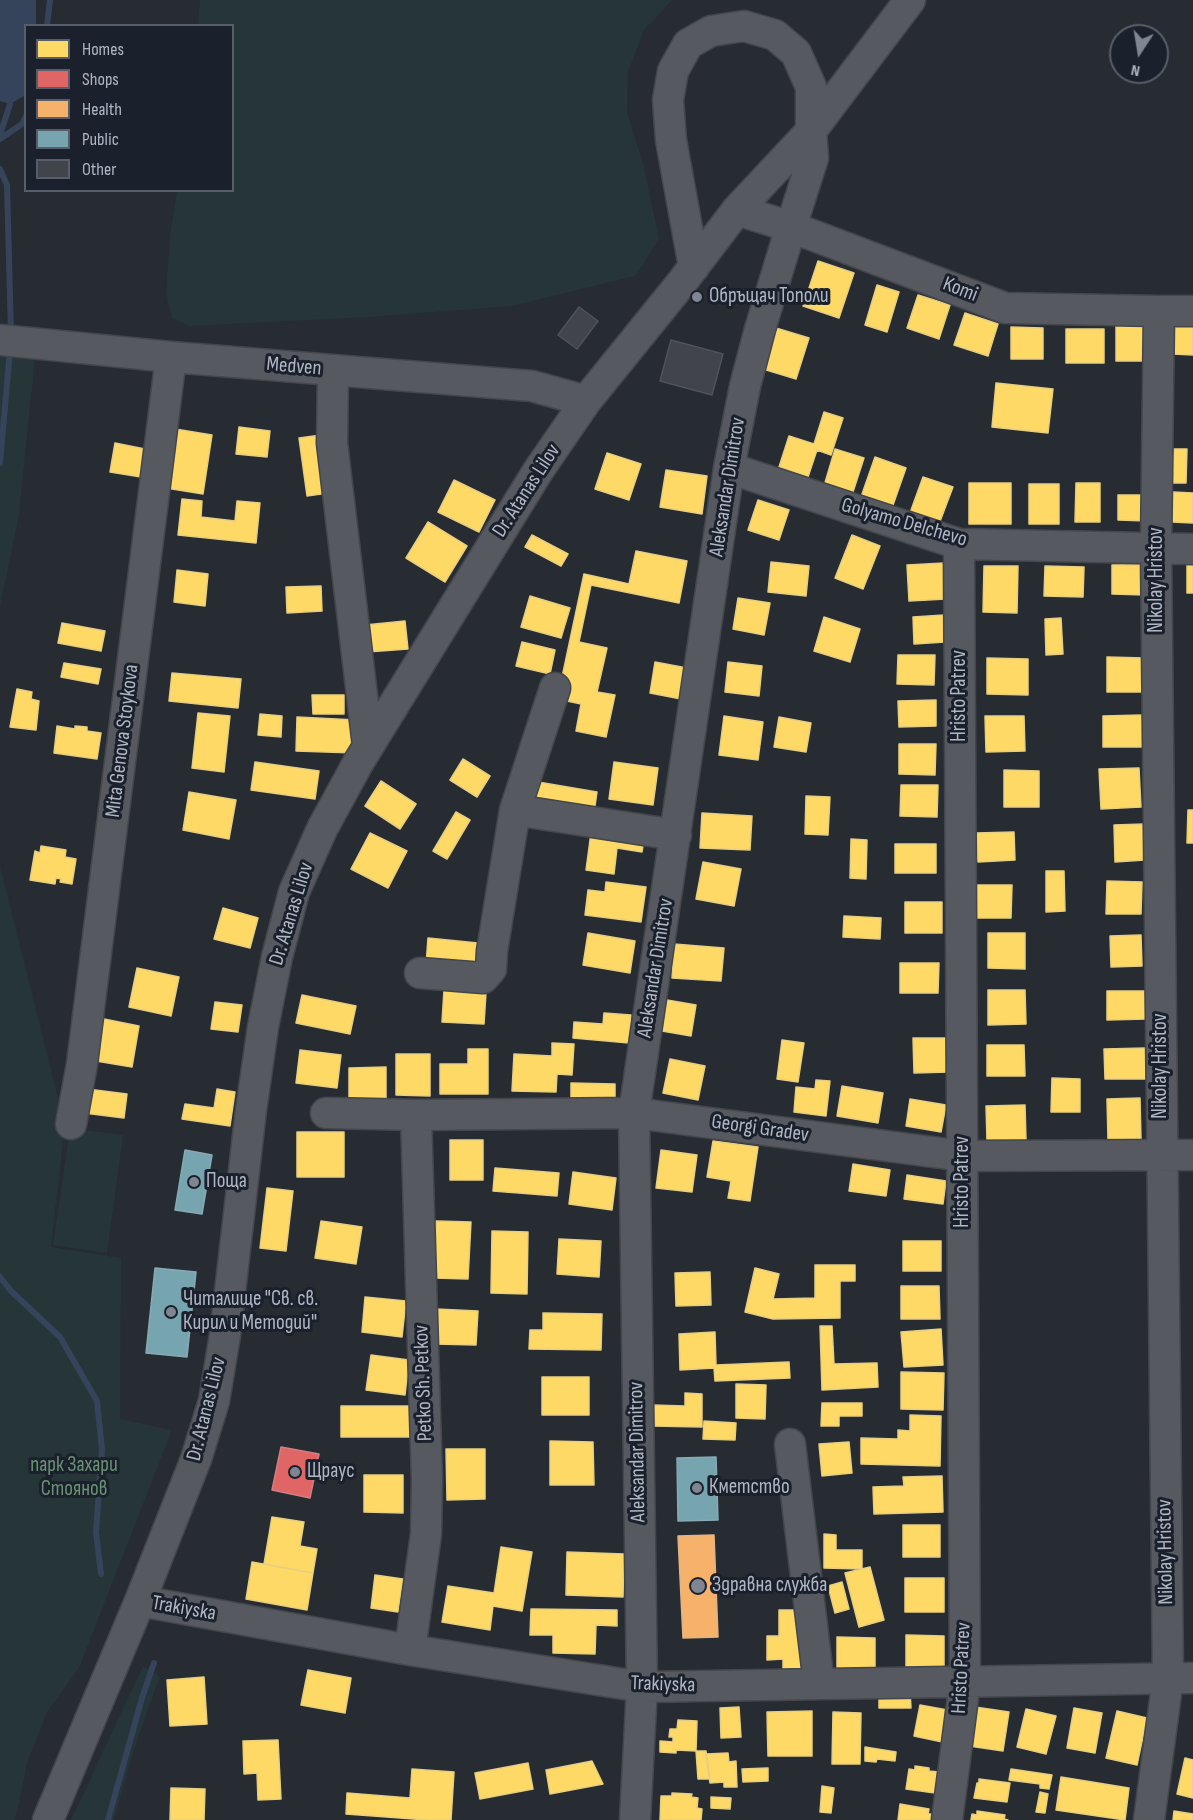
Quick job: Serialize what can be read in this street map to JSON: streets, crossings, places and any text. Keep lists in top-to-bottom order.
{
  "streets": {
    "street": [
      "Komi",
      "Medven",
      "Aleksandar Dimitrov",
      "Dr. Atanas Lilov",
      "Golyamo Delchevo",
      "Nikolay Hristov",
      "Hristo Patrev",
      "Mita Genova Stoykova",
      "Georgi Gradev",
      "Petko Sh. Petkov",
      "Trakiyska"
    ]
  },
  "crossings": [
    ["Komi", "Aleksandar Dimitrov"],
    ["Komi", "Dr. Atanas Lilov"],
    ["Komi", "Nikolay Hristov"],
    ["Medven", "Dr. Atanas Lilov"],
    ["Medven", "Mita Genova Stoykova"],
    ["Aleksandar Dimitrov", "Dr. Atanas Lilov"],
    ["Aleksandar Dimitrov", "Golyamo Delchevo"],
    ["Aleksandar Dimitrov", "Georgi Gradev"],
    ["Aleksandar Dimitrov", "Trakiyska"],
    ["Dr. Atanas Lilov", "Trakiyska"],
    ["Golyamo Delchevo", "Nikolay Hristov"],
    ["Golyamo Delchevo", "Hristo Patrev"],
    ["Nikolay Hristov", "Georgi Gradev"],
    ["Nikolay Hristov", "Trakiyska"],
    ["Hristo Patrev", "Georgi Gradev"],
    ["Hristo Patrev", "Trakiyska"],
    ["Georgi Gradev", "Petko Sh. Petkov"],
    ["Petko Sh. Petkov", "Trakiyska"]
  ],
  "parks": ["парк Захари Стоянов"],
  "places": [
    "Обръщач Тополи",
    "Поща",
    "Читалище \"Св. св. Кирил и Методий\"",
    "Щраус",
    "Кметство",
    "Здравна служба"
  ],
  "legend": [
    "Homes",
    "Shops",
    "Health",
    "Public",
    "Other"
  ],
  "north": "bottom"
}
